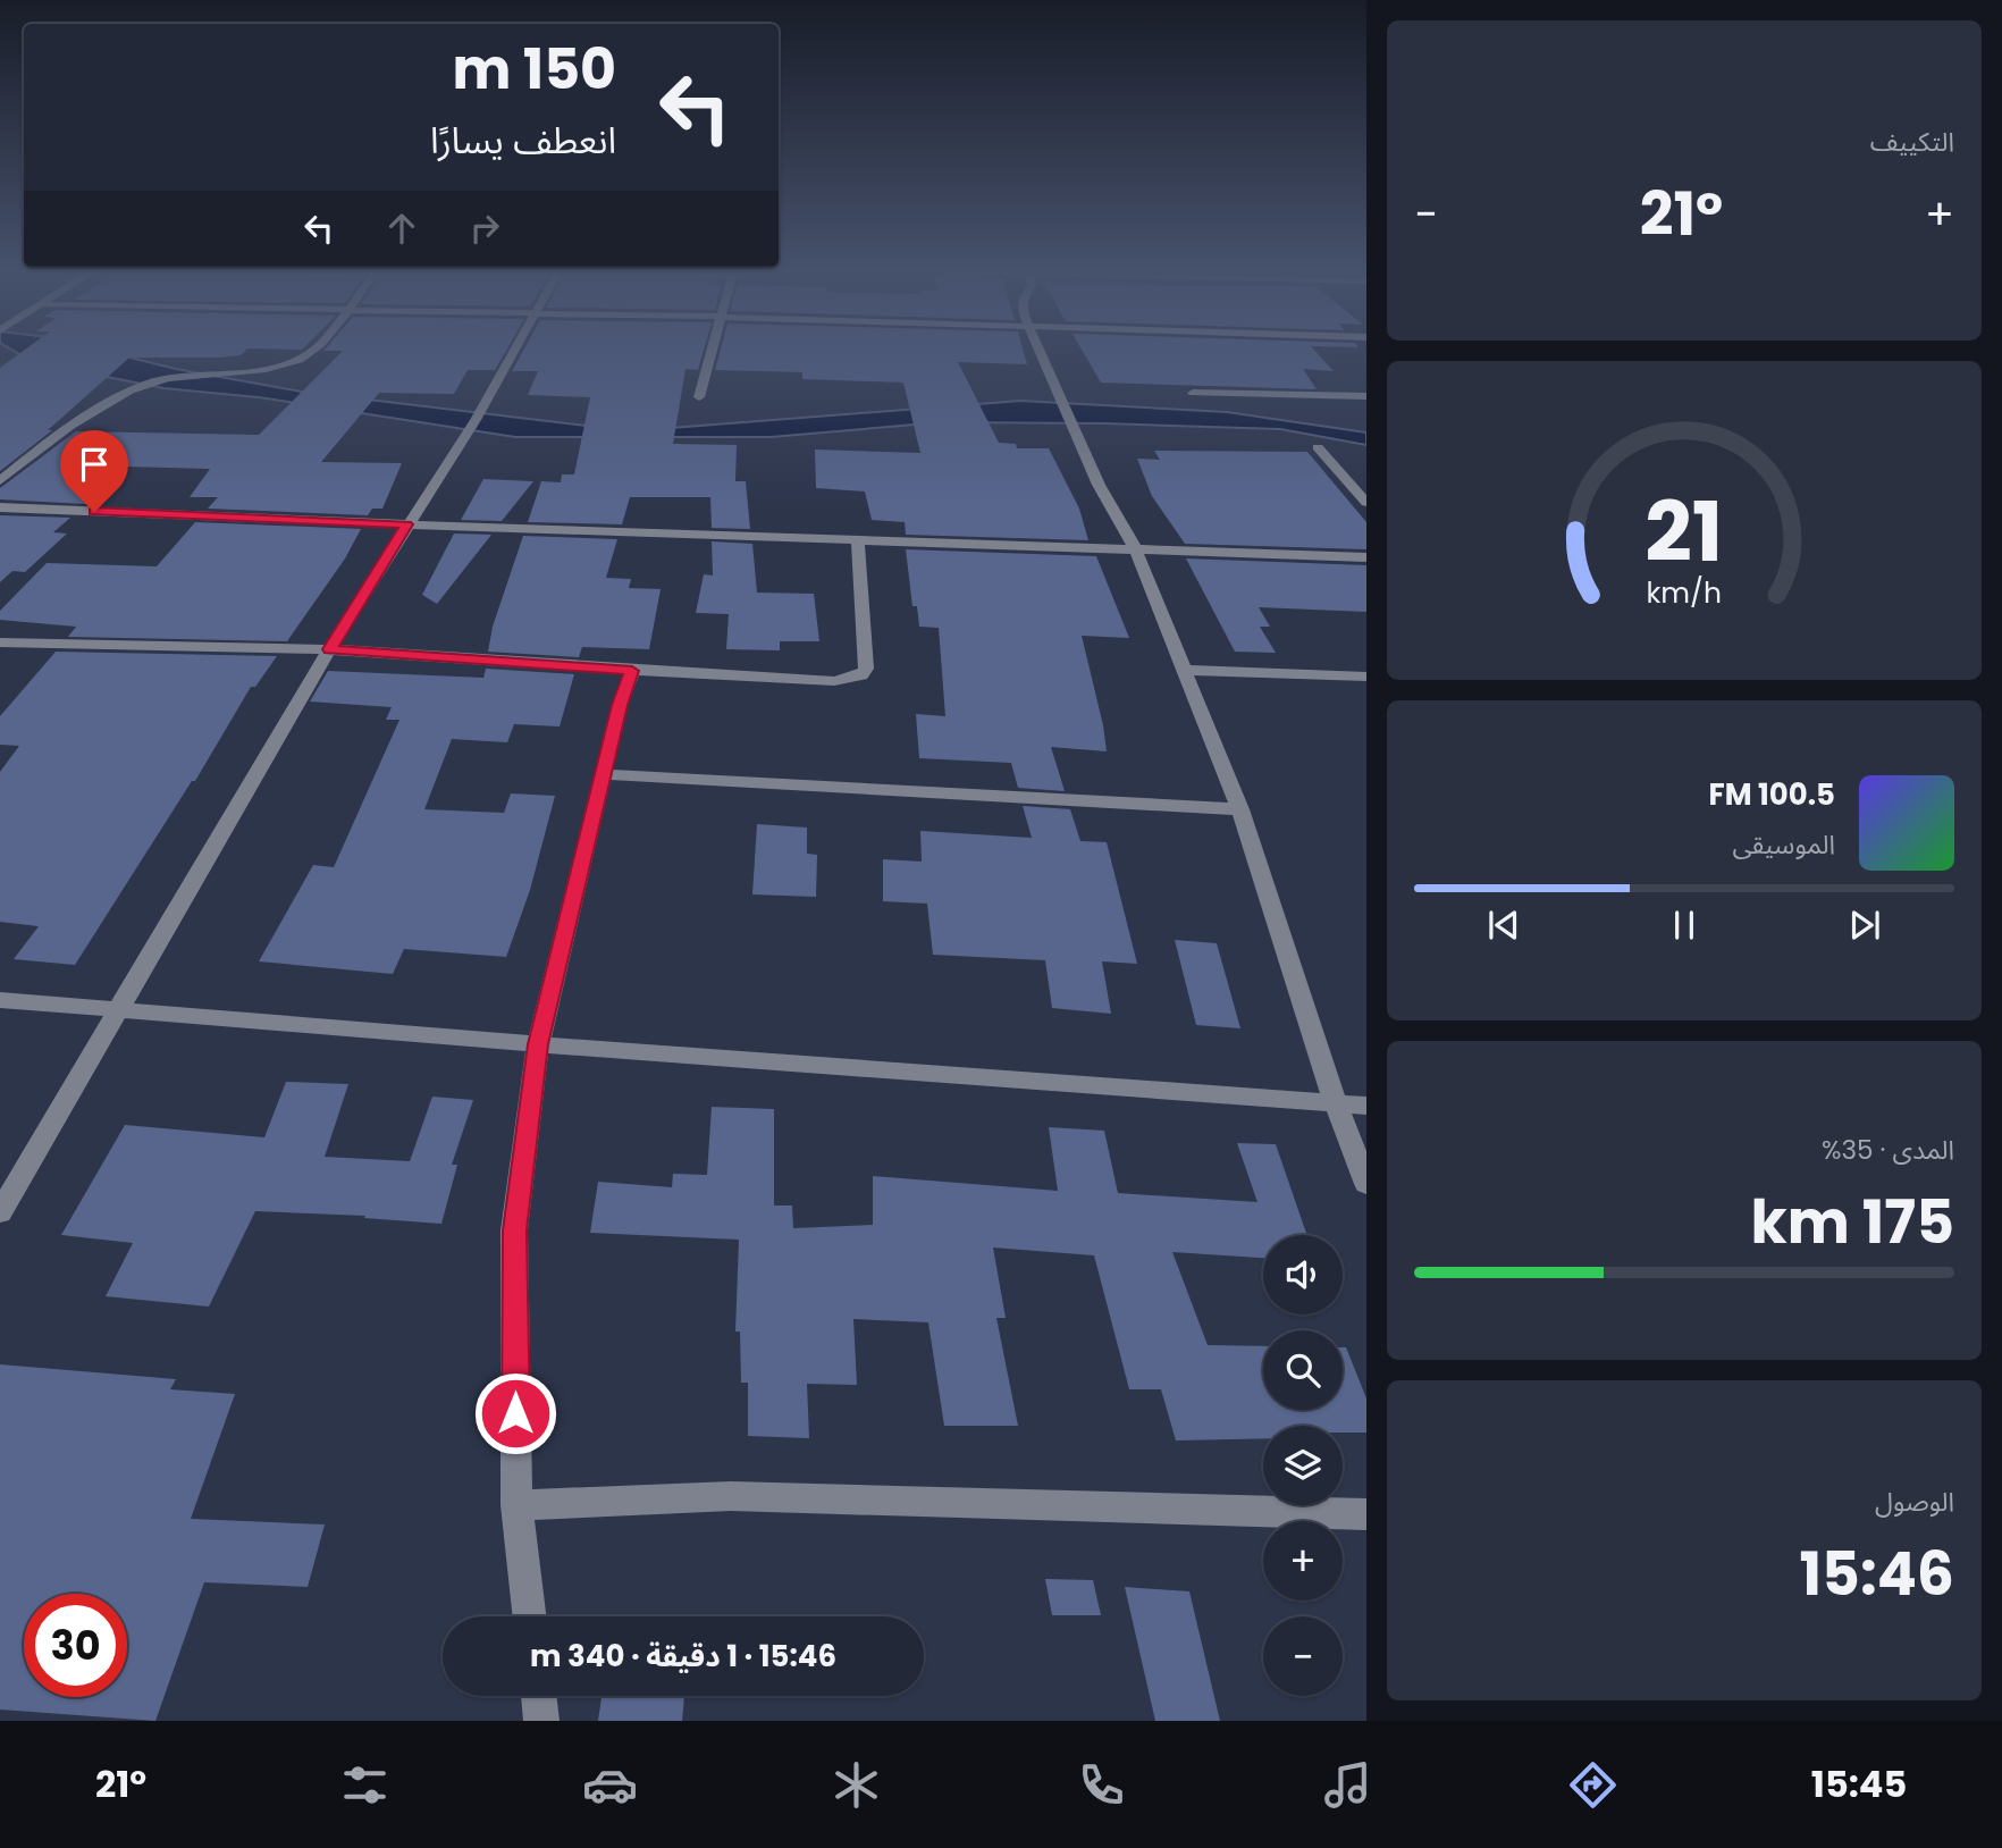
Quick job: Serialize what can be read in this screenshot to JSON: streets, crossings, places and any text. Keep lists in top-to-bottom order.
{
  "page": {
    "tile": [
      "التكييف",
      ["المدى · 35%", "175 km"],
      ["الوصول", "15:46"]
    ],
    "turn": ["150 m", "انعطف يسارًا"],
    "heat": ["−", "21°", "+"],
    "song": ["100.5 FM", "الموسيقى"],
    "map_buttons": ["+", "−"],
    "limit": "30",
    "trip": "15:46 · 1 دقيقة · 340 m",
    "tabs": ["15:45", "21°"],
    "gauge": ["21", "km/h"]
  }
}
